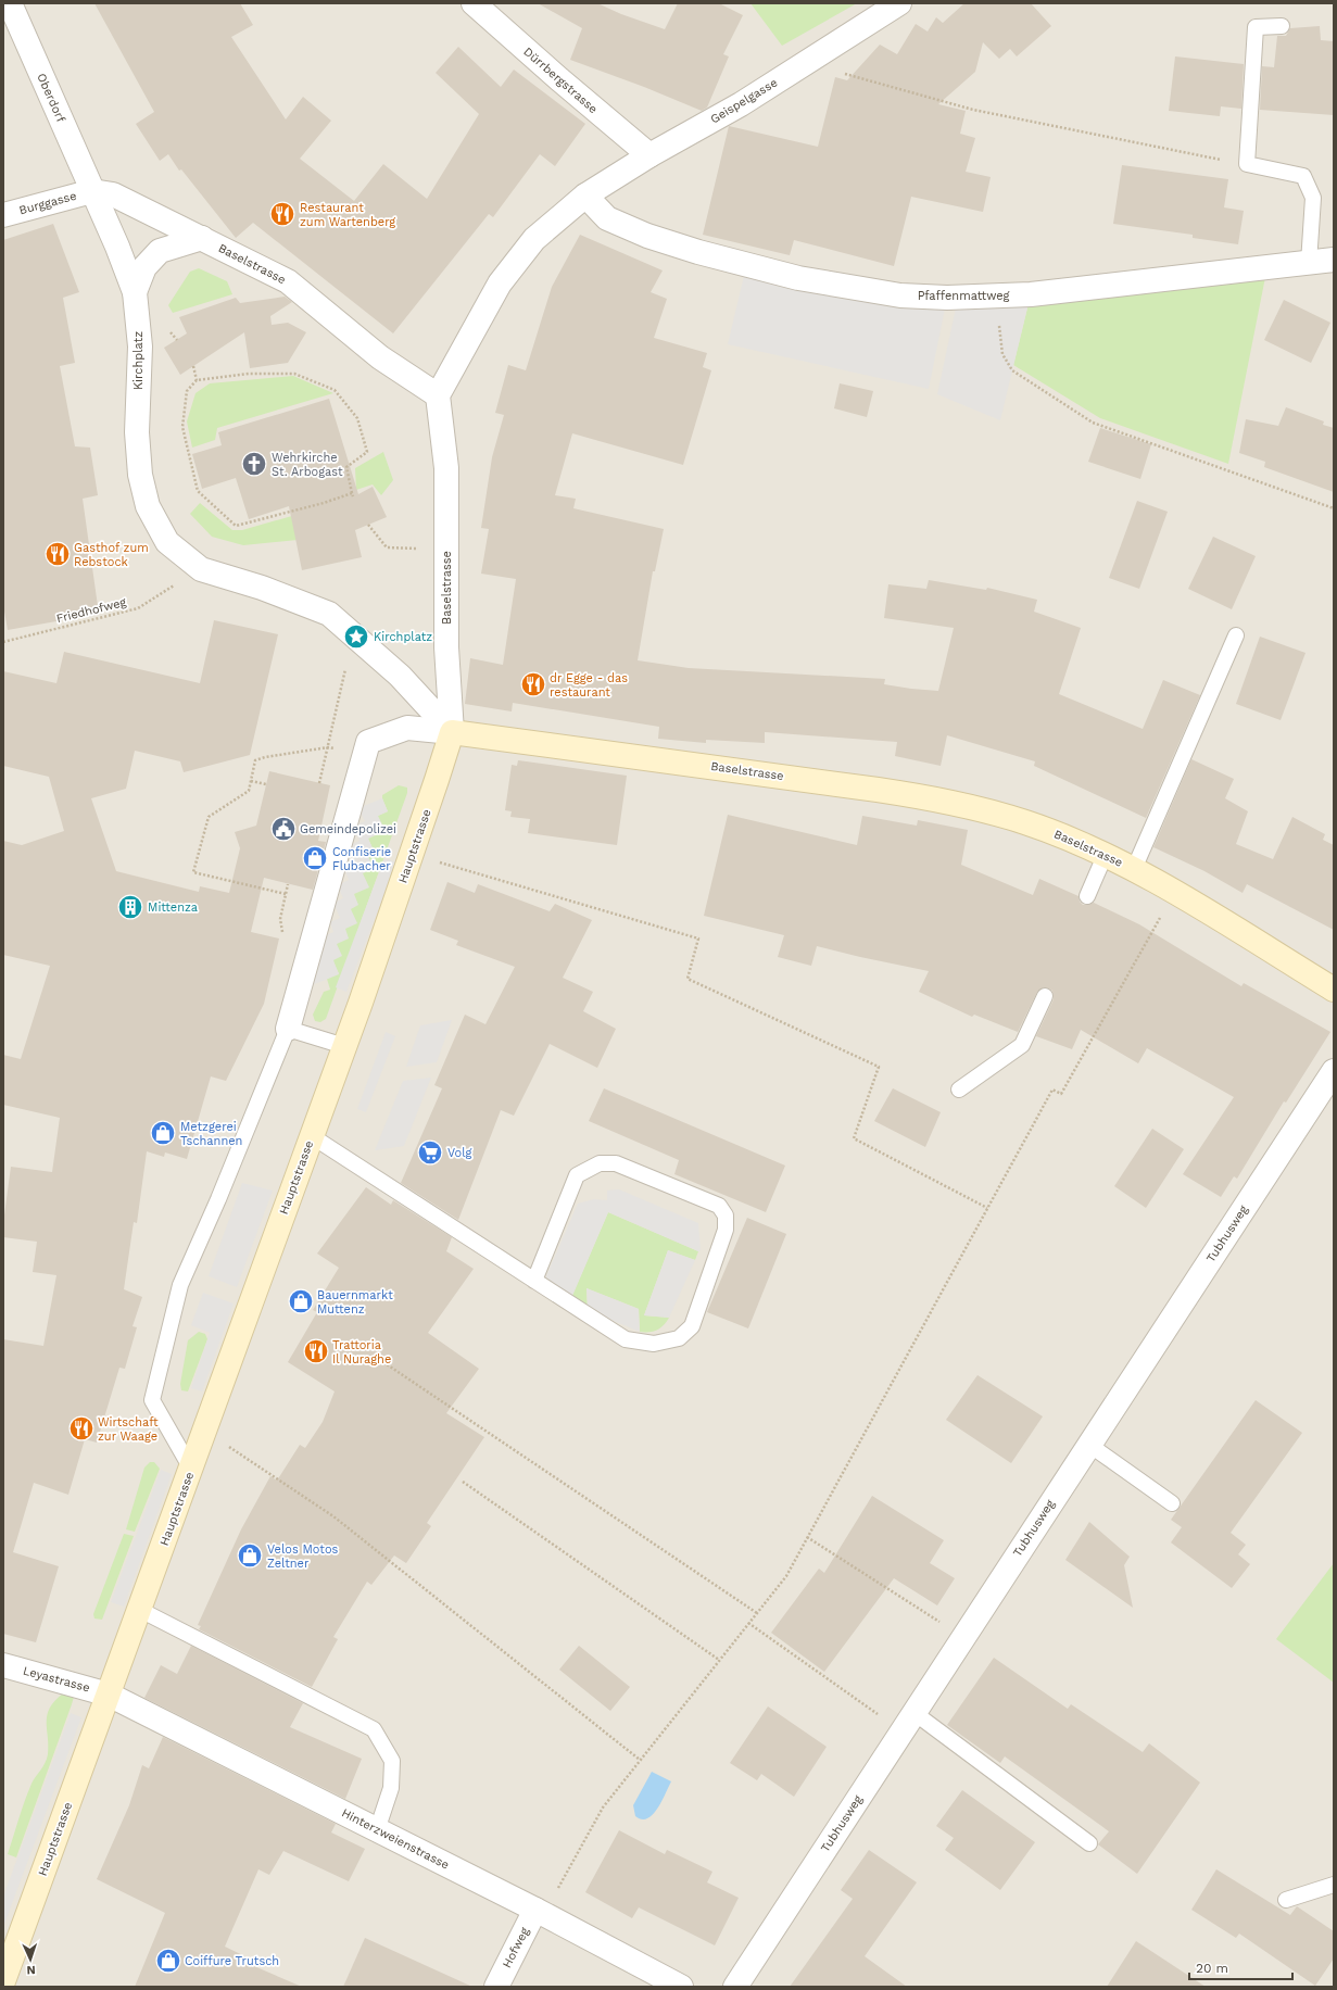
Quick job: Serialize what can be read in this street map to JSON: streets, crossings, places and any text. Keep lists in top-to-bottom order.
{
  "streets": {
    "street": [
      "Dürrbergstrasse",
      "Oberdorf",
      "Geispelgasse",
      "Burggasse",
      "Baselstrasse",
      "Pfaffenmattweg",
      "Kirchplatz",
      "Hauptstrasse",
      "Tubhusweg",
      "Leyastrasse",
      "Hinterzweienstrasse",
      "Hofweg"
    ],
    "path": ["Friedhofweg"]
  },
  "crossings": [
    ["Dürrbergstrasse", "Geispelgasse"],
    ["Oberdorf", "Burggasse"],
    ["Oberdorf", "Baselstrasse"],
    ["Oberdorf", "Kirchplatz"],
    ["Geispelgasse", "Pfaffenmattweg"],
    ["Burggasse", "Baselstrasse"],
    ["Burggasse", "Kirchplatz"],
    ["Baselstrasse", "Kirchplatz"],
    ["Baselstrasse", "Hauptstrasse"],
    ["Kirchplatz", "Friedhofweg"],
    ["Kirchplatz", "Hauptstrasse"],
    ["Hauptstrasse", "Leyastrasse"],
    ["Hauptstrasse", "Hinterzweienstrasse"],
    ["Leyastrasse", "Hinterzweienstrasse"],
    ["Hinterzweienstrasse", "Hofweg"]
  ],
  "places": {
    "restaurant": [
      "Restaurant zum Wartenberg",
      "Gasthof zum Rebstock",
      "dr Egge - das restaurant",
      "Trattoria Il Nuraghe",
      "Wirtschaft zur Waage"
    ],
    "church": ["Wehrkirche St. Arbogast"],
    "place": ["Kirchplatz"],
    "public building": ["Gemeindepolizei"],
    "shop": [
      "Confiserie Flubacher",
      "Metzgerei Tschannen",
      "Bauernmarkt Muttenz",
      "Velos Motos Zeltner",
      "Coiffure Trutsch"
    ],
    "building": ["Mittenza"],
    "supermarket": ["Volg"]
  },
  "scale_bar": "20 m",
  "north": "bottom"
}
